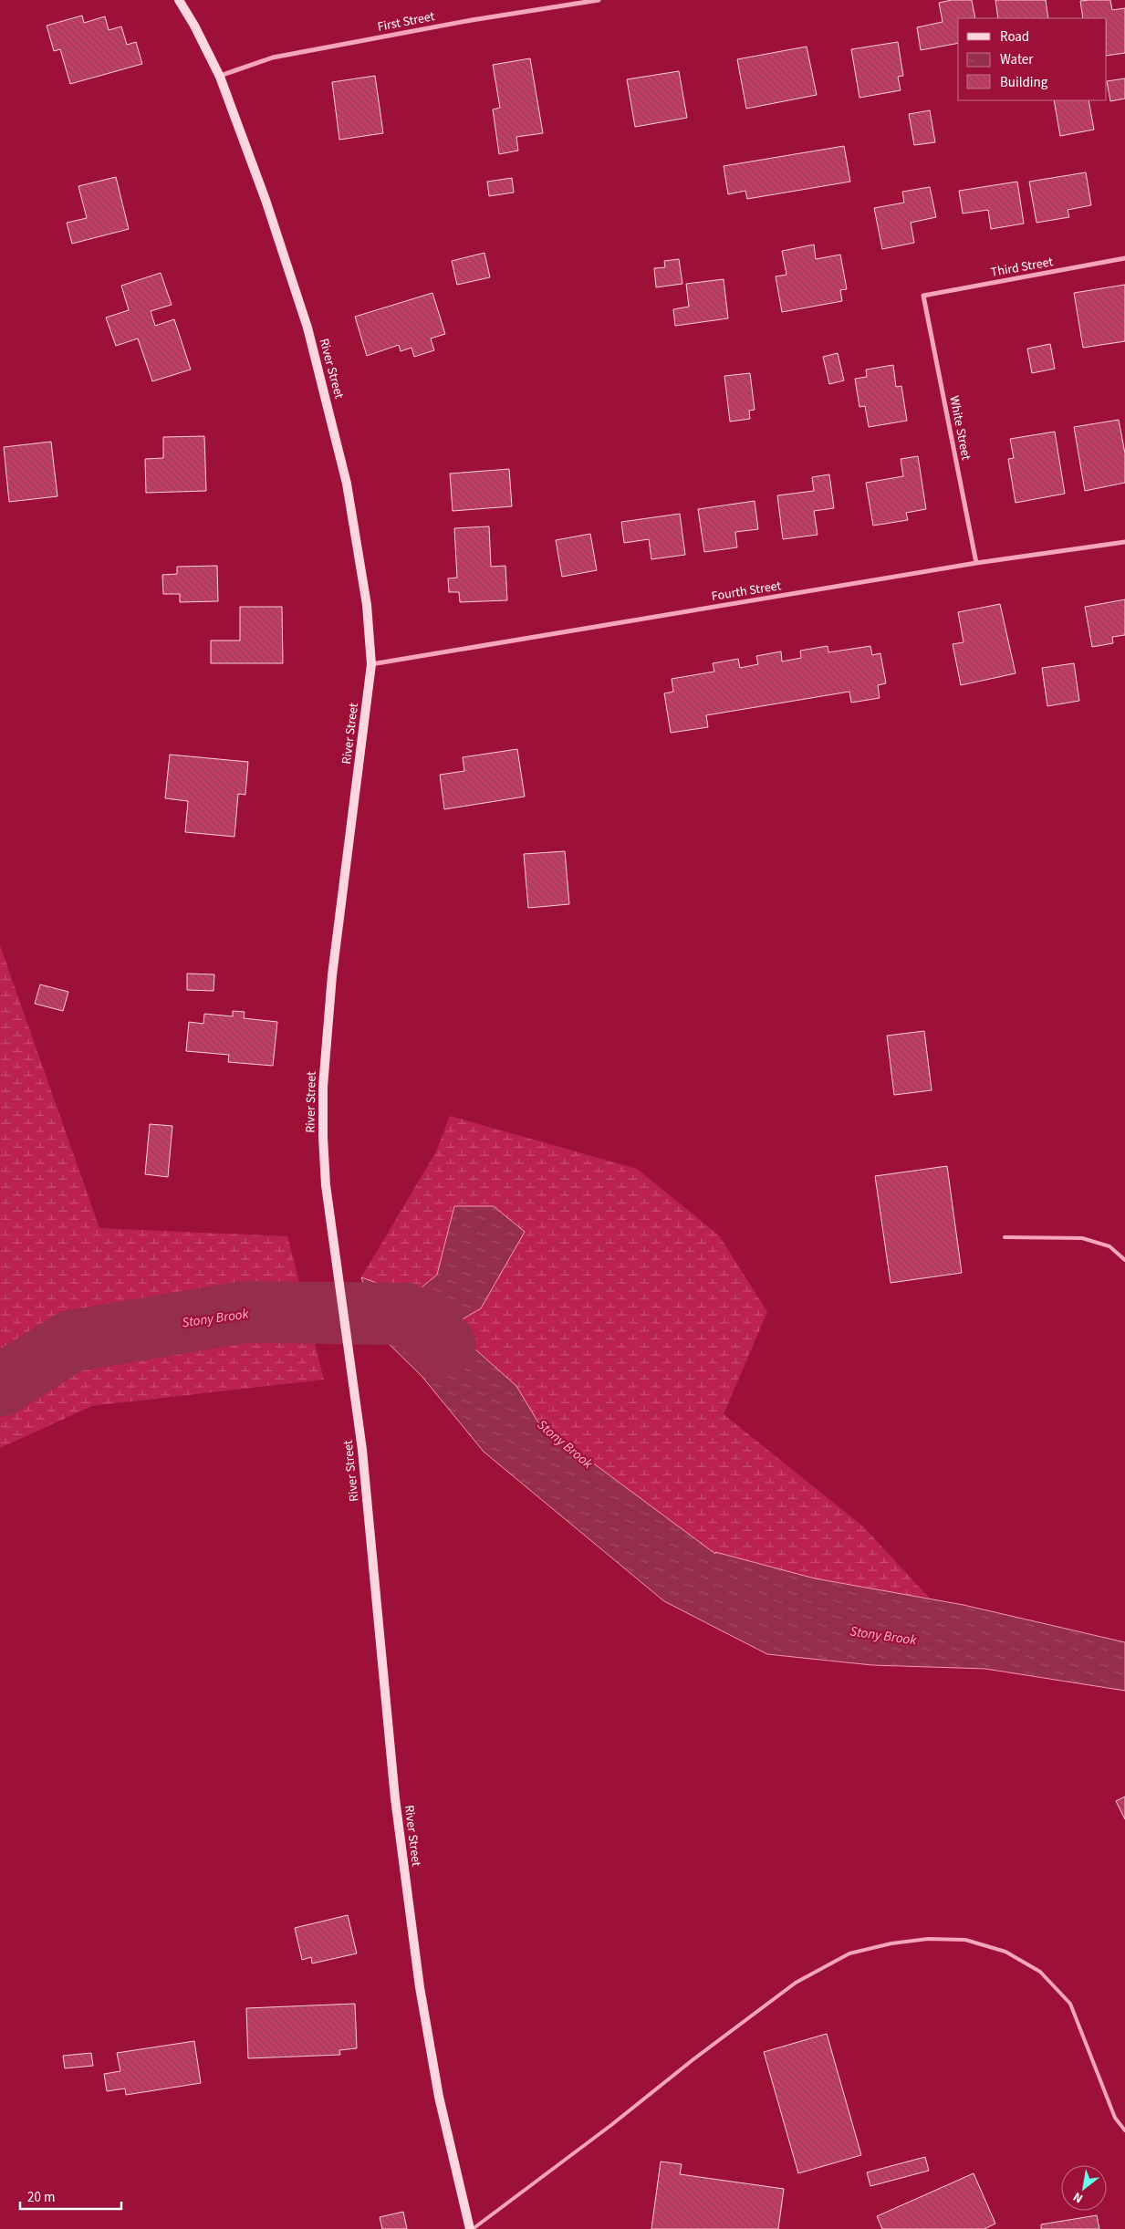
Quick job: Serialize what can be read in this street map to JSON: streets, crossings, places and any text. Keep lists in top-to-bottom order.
{
  "streets": {
    "main road": ["River Street"],
    "street": [
      "First Street",
      "Third Street",
      "White Street",
      "Fourth Street"
    ]
  },
  "crossings": [
    ["First Street", "River Street"],
    ["Third Street", "White Street"],
    ["River Street", "Fourth Street"],
    ["White Street", "Fourth Street"]
  ],
  "water": ["Stony Brook"],
  "legend": ["Road", "Water", "Building"],
  "scale_bar": "20 m",
  "north": "bottom left"
}
